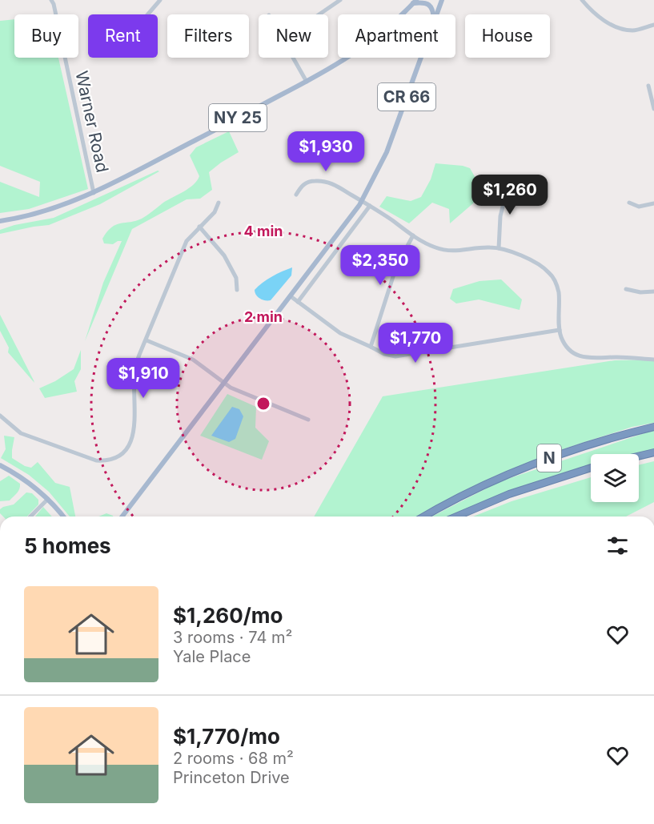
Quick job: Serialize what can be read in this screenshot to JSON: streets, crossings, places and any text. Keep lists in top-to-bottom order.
{
  "streets": {
    "highway": ["N"],
    "main road": ["CR 66", "NY 25"],
    "street": ["Warner Road"]
  },
  "crossings": [
    ["NY 25", "Warner Road"]
  ],
  "page": {
    "chip": [
      "Buy",
      "Rent",
      "Filters",
      "New",
      "Apartment",
      "House"
    ],
    "price": [
      "$1,930",
      "$1,260",
      "$2,350",
      "$1,770",
      "$1,910"
    ],
    "heading": "5 homes",
    "list": [
      {
        "name": "$1,260/mo",
        "note": "3 rooms · 74 m² · Yale Place"
      },
      {
        "name": "$1,770/mo",
        "note": "2 rooms · 68 m² · Princeton Drive"
      }
    ]
  },
  "rings": ["4 min", "2 min"]
}
